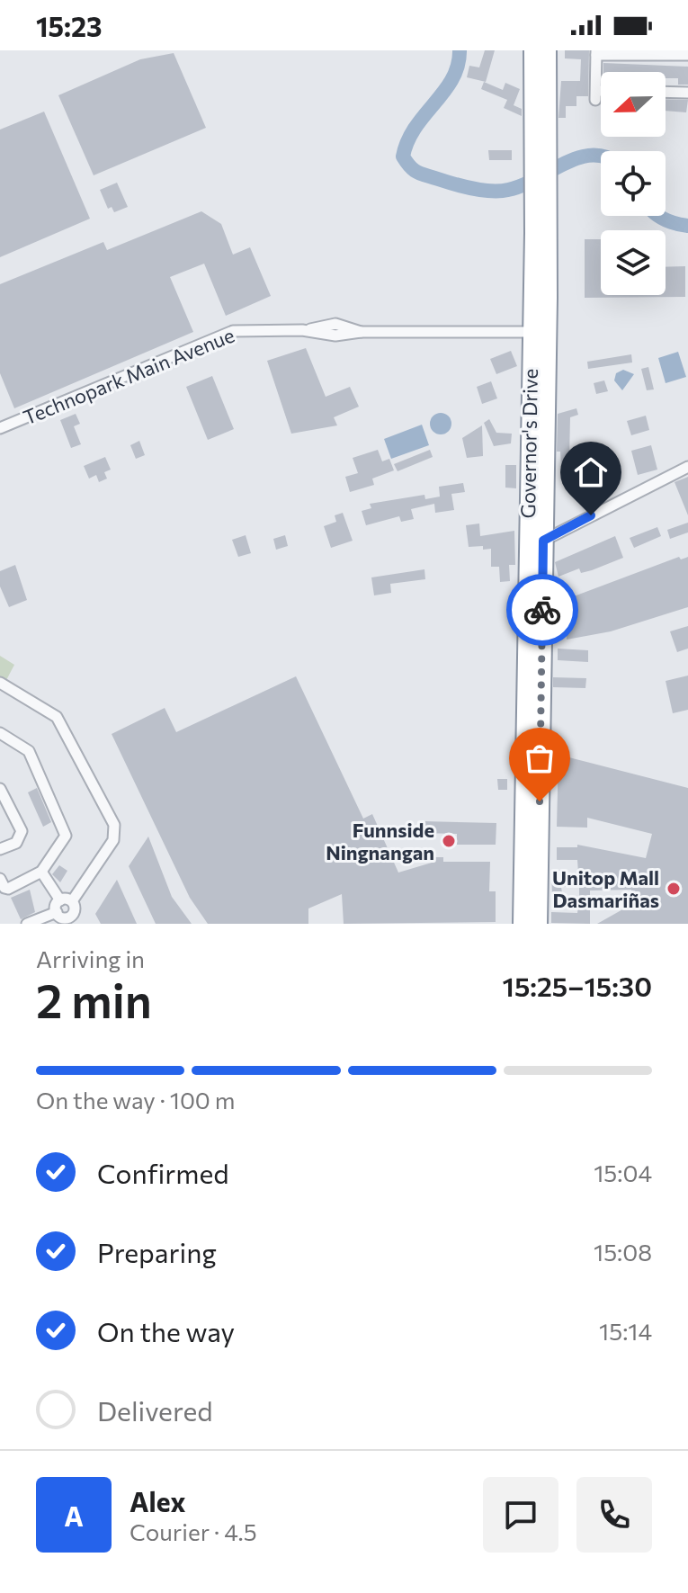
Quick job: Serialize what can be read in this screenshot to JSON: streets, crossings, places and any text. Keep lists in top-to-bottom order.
{
  "streets": {
    "highway": ["Governor's Drive"],
    "street": ["Technopark Main Avenue"]
  },
  "crossings": [
    ["Technopark Main Avenue", "Governor's Drive"]
  ],
  "places": ["Funnside Ningnangan", "Unitop Mall Dasmariñas"],
  "north": "left",
  "page": {
    "status": "15:23",
    "heading": ["2 min", "Arriving in", "15:25–15:30"],
    "panel": ["Alex", "Courier · 4.5"],
    "bar": "On the way · 100 m",
    "list": [
      ["Confirmed", "15:04"],
      ["Preparing", "15:08"],
      ["On the way", "15:14"],
      "Delivered"
    ],
    "round": "A"
  }
}
